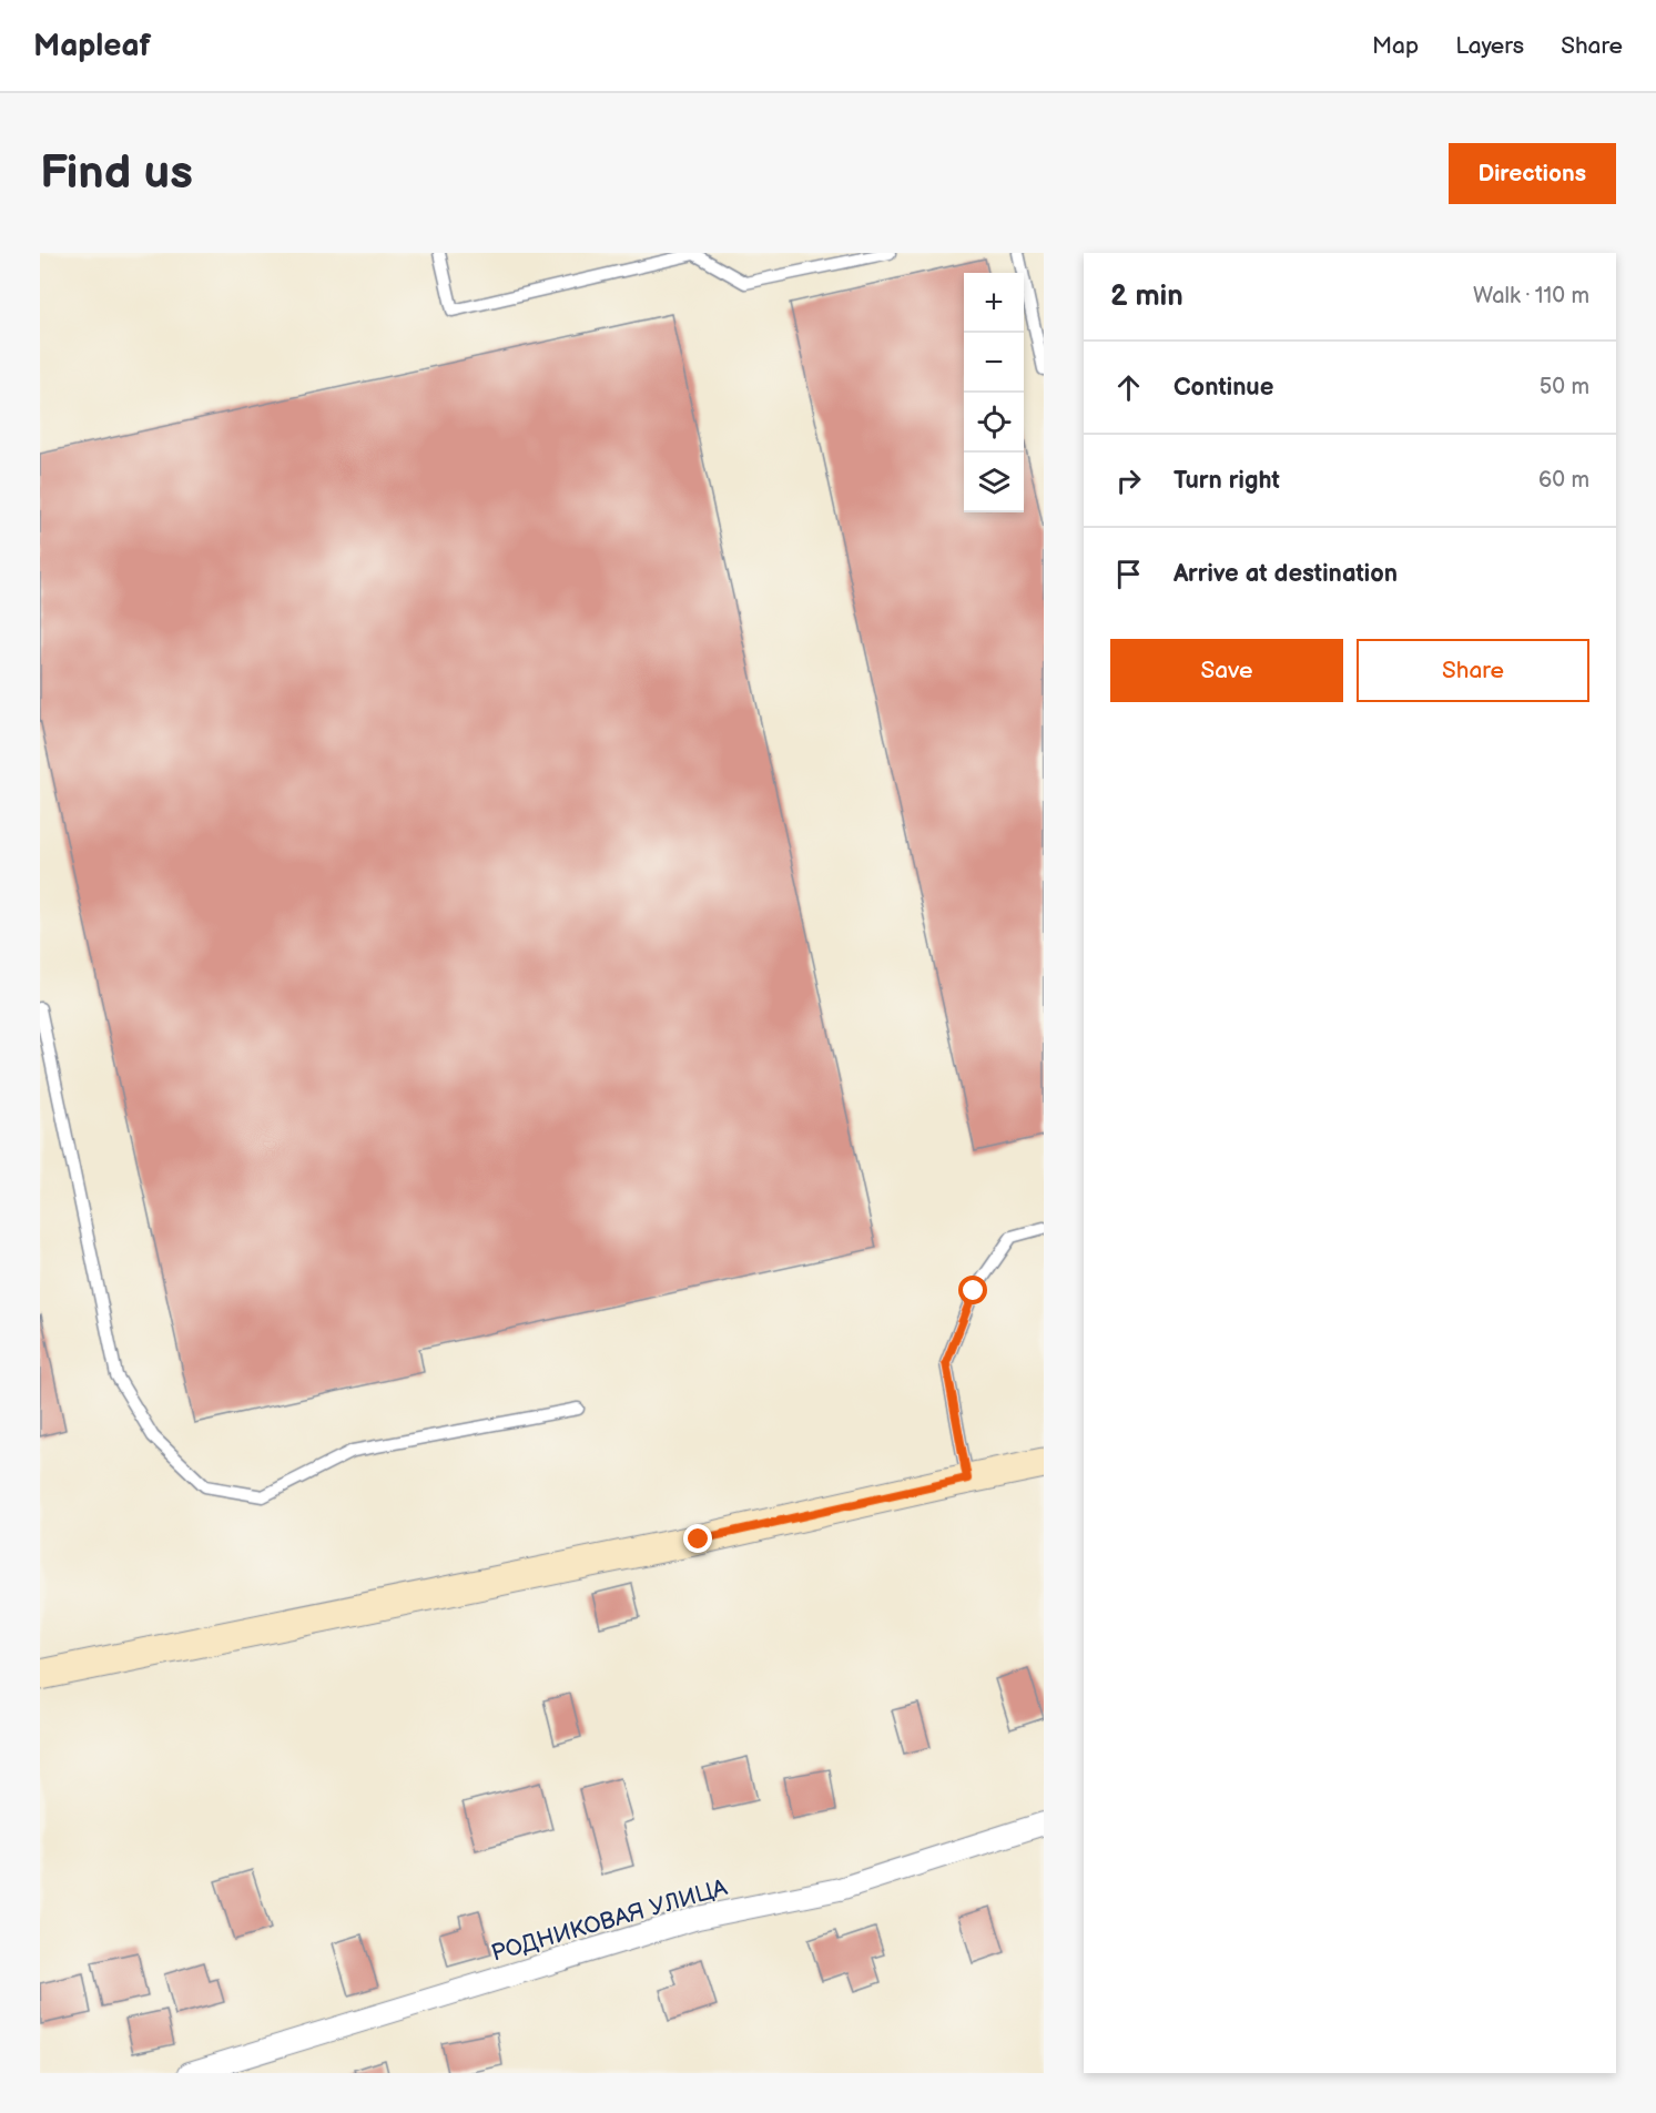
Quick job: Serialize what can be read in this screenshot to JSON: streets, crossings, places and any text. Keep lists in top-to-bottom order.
{
  "streets": {
    "street": ["РОДНИКОВАЯ УЛИЦА"]
  },
  "page": {
    "header": "Mapleaf",
    "nav": ["Map", "Layers", "Share"],
    "buttons": [
      "Directions",
      ["Save", "Share"]
    ],
    "title": "Find us",
    "heading": ["2 min", "Walk · 110 m"],
    "map_buttons": ["+", "−"],
    "list": [
      ["Continue", "50 m"],
      ["Turn right", "60 m"],
      "Arrive at destination"
    ]
  }
}
